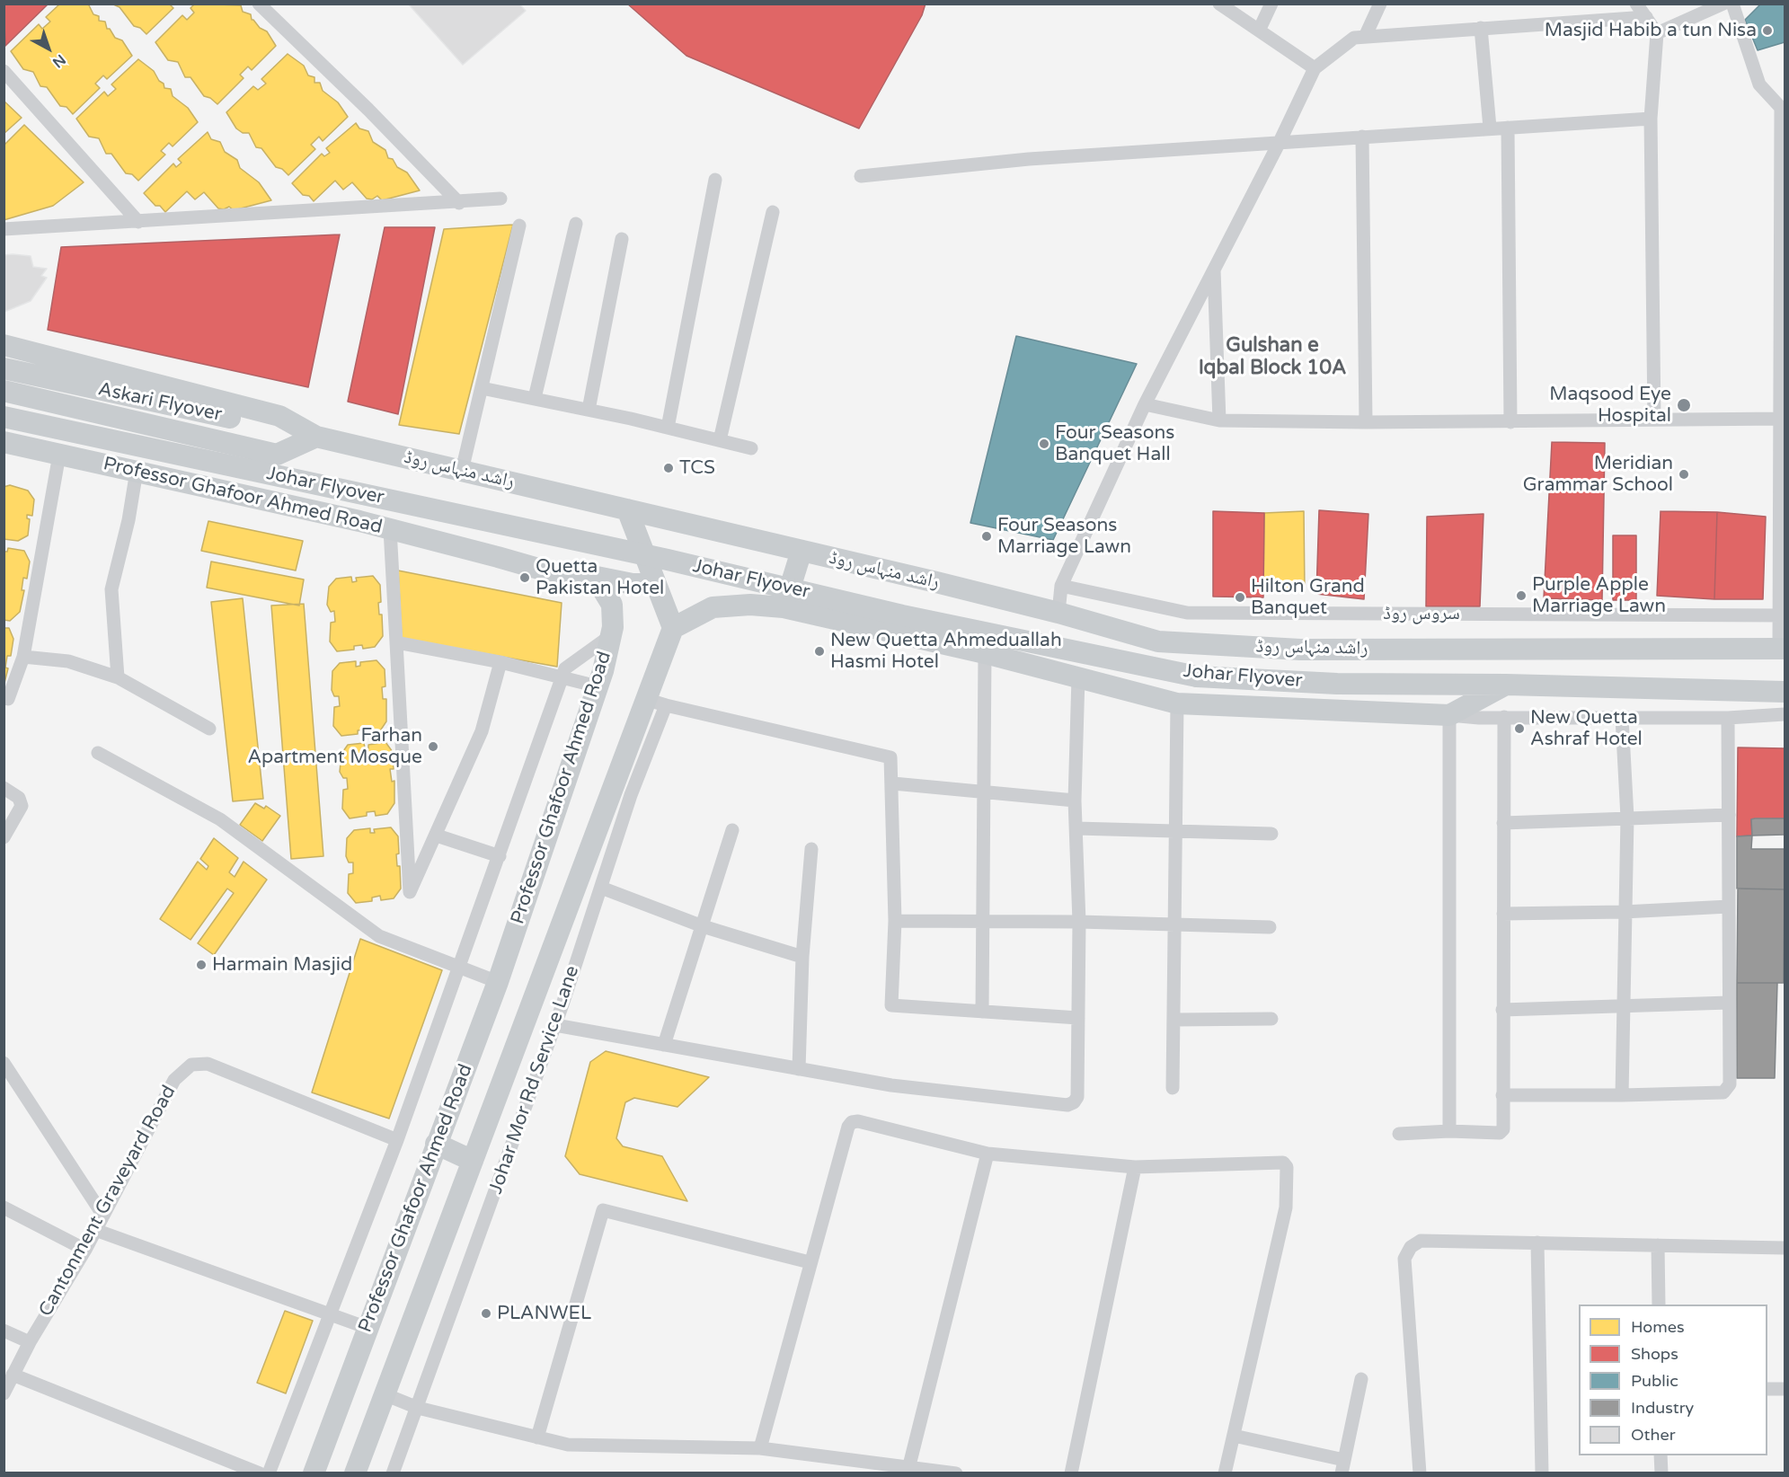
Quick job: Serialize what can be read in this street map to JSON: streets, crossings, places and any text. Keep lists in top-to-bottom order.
{
  "streets": {
    "main road": [
      "Askari Flyover",
      "راشد منہاس روڈ",
      "Johar Flyover",
      "Professor Ghafoor Ahmed Road"
    ],
    "street": ["سروس روڈ", "Johar Mor Rd Service Lane", "Cantonment Graveyard Road"]
  },
  "crossings": [
    ["Askari Flyover", "راشد منہاس روڈ"]
  ],
  "districts": ["Gulshan e Iqbal Block 10A"],
  "places": [
    "Masjid Habib a tun Nisa",
    "Maqsood Eye Hospital",
    "Four Seasons Banquet Hall",
    "TCS",
    "Meridian Grammar School",
    "Four Seasons Marriage Lawn",
    "Quetta Pakistan Hotel",
    "Purple Apple Marriage Lawn",
    "Hilton Grand Banquet",
    "New Quetta Ahmeduallah Hasmi Hotel",
    "New Quetta Ashraf Hotel",
    "Farhan Apartment Mosque",
    "Harmain Masjid",
    "PLANWEL"
  ],
  "legend": [
    "Homes",
    "Shops",
    "Public",
    "Industry",
    "Other"
  ],
  "north": "bottom right"
}
